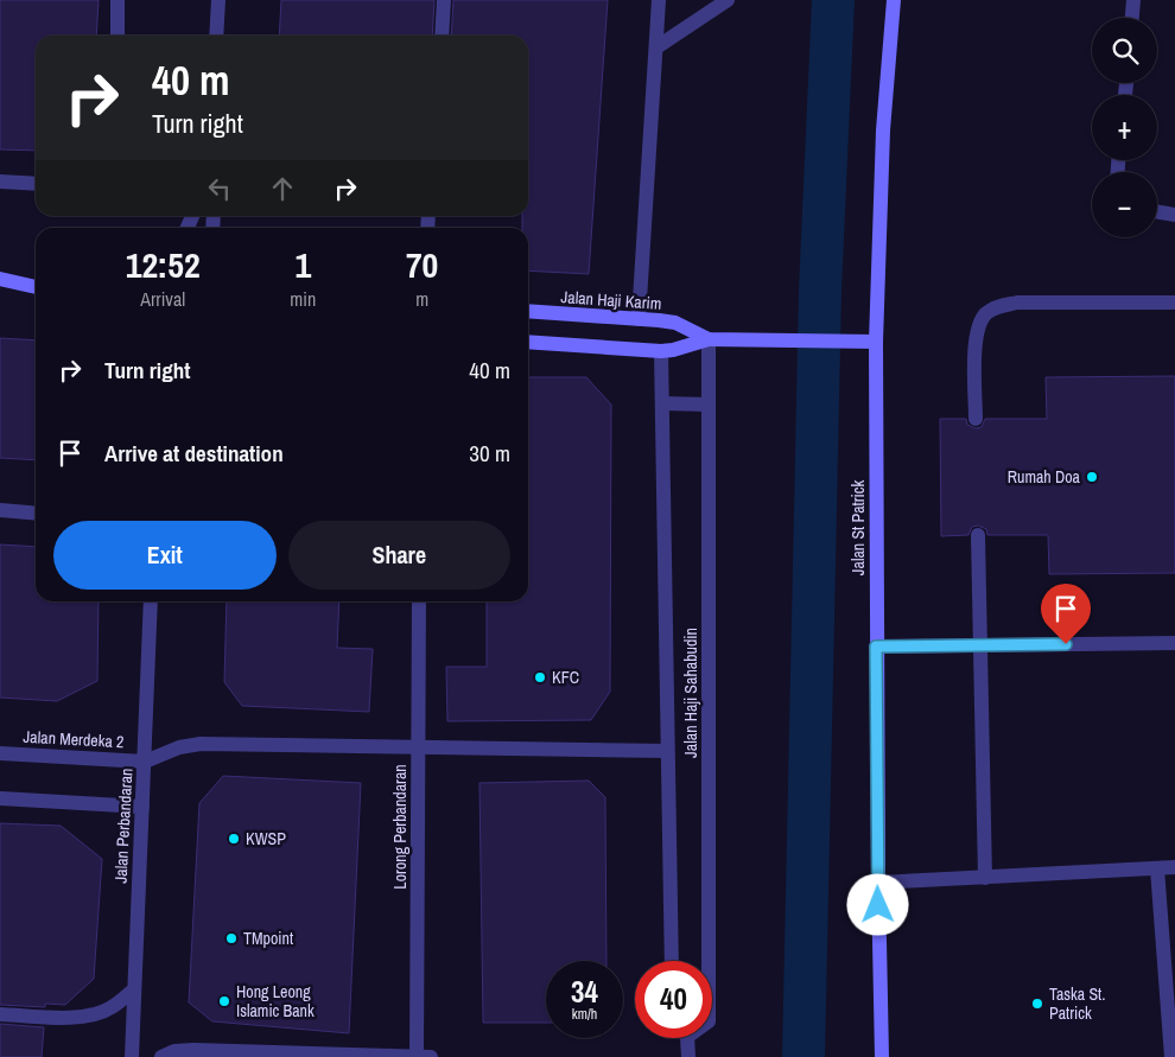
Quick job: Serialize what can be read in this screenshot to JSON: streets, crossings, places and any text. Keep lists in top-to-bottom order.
{
  "streets": {
    "street": [
      "Jalan Haji Karim",
      "Jalan St Patrick",
      "Jalan Haji Sahabudin",
      "Jalan Merdeka 2",
      "Jalan Perbandaran",
      "Lorong Perbandaran"
    ]
  },
  "crossings": [
    ["Jalan Haji Karim", "Jalan St Patrick"],
    ["Jalan Haji Karim", "Jalan Haji Sahabudin"],
    ["Jalan Merdeka 2", "Jalan Perbandaran"]
  ],
  "places": [
    "Rumah Doa",
    "KFC",
    "KWSP",
    "TMpoint",
    "Hong Leong Islamic Bank",
    "Taska St. Patrick"
  ],
  "page": {
    "map_buttons": ["+", "−"],
    "turn": ["40 m", "Turn right"],
    "eta": [
      "12:52",
      "Arrival",
      "1",
      "min",
      "70",
      "m"
    ],
    "list": [
      {
        "name": "Turn right",
        "value": "40 m"
      },
      {
        "name": "Arrive at destination",
        "value": "30 m"
      }
    ],
    "buttons": ["Exit", "Share"],
    "speed": "34 km/h",
    "limit": "40"
  }
}
